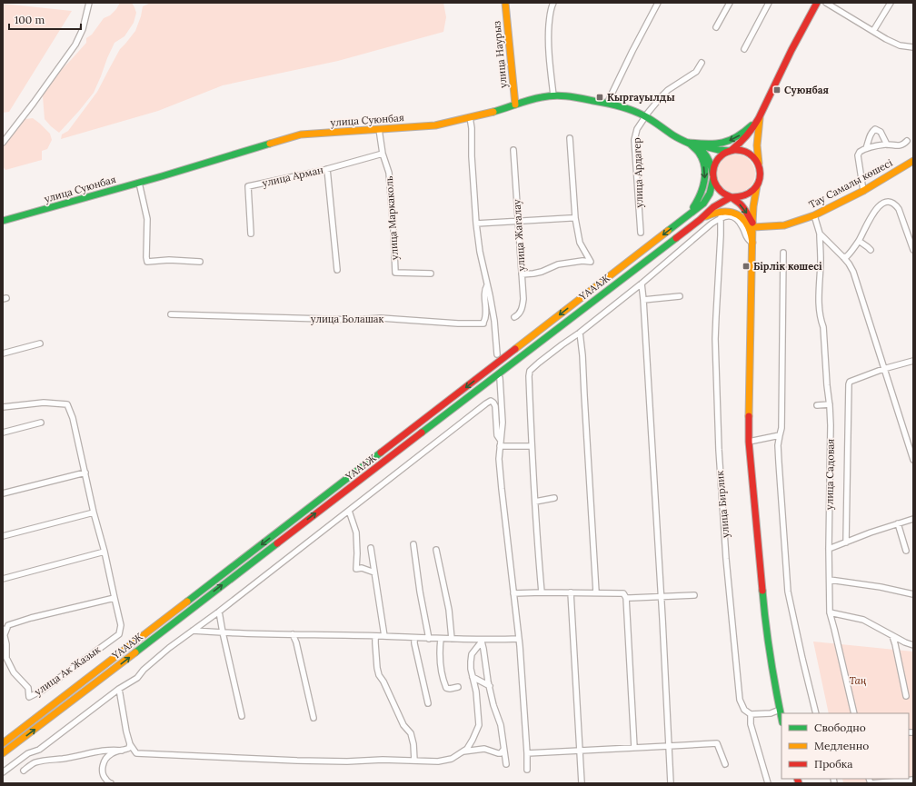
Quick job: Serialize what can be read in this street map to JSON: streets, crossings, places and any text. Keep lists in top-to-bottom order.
{
  "streets": {
    "main road": [
      "улица Наурыз",
      "улица Суюнбая",
      "Тау Самалы көшесі",
      "ҮАААЖ"
    ],
    "street": [
      "улица Ардагер",
      "улица Арман",
      "улица Маркаколь",
      "улица Жагалау",
      "улица Болашак",
      "улица Садовая",
      "улица Бирлик",
      "улица Ак Жазык"
    ]
  },
  "crossings": [
    ["улица Наурыз", "улица Суюнбая"],
    ["улица Суюнбая", "улица Ардагер"],
    ["улица Суюнбая", "улица Маркаколь"],
    ["улица Суюнбая", "ҮАААЖ"],
    ["улица Арман", "улица Маркаколь"]
  ],
  "parks": ["Таң"],
  "places": {
    "transit": ["Суюнбая", "Кыргауылды", "Бірлік көшесі"]
  },
  "legend": ["Свободно", "Медленно", "Пробка"],
  "scale_bar": "100 m"
}
